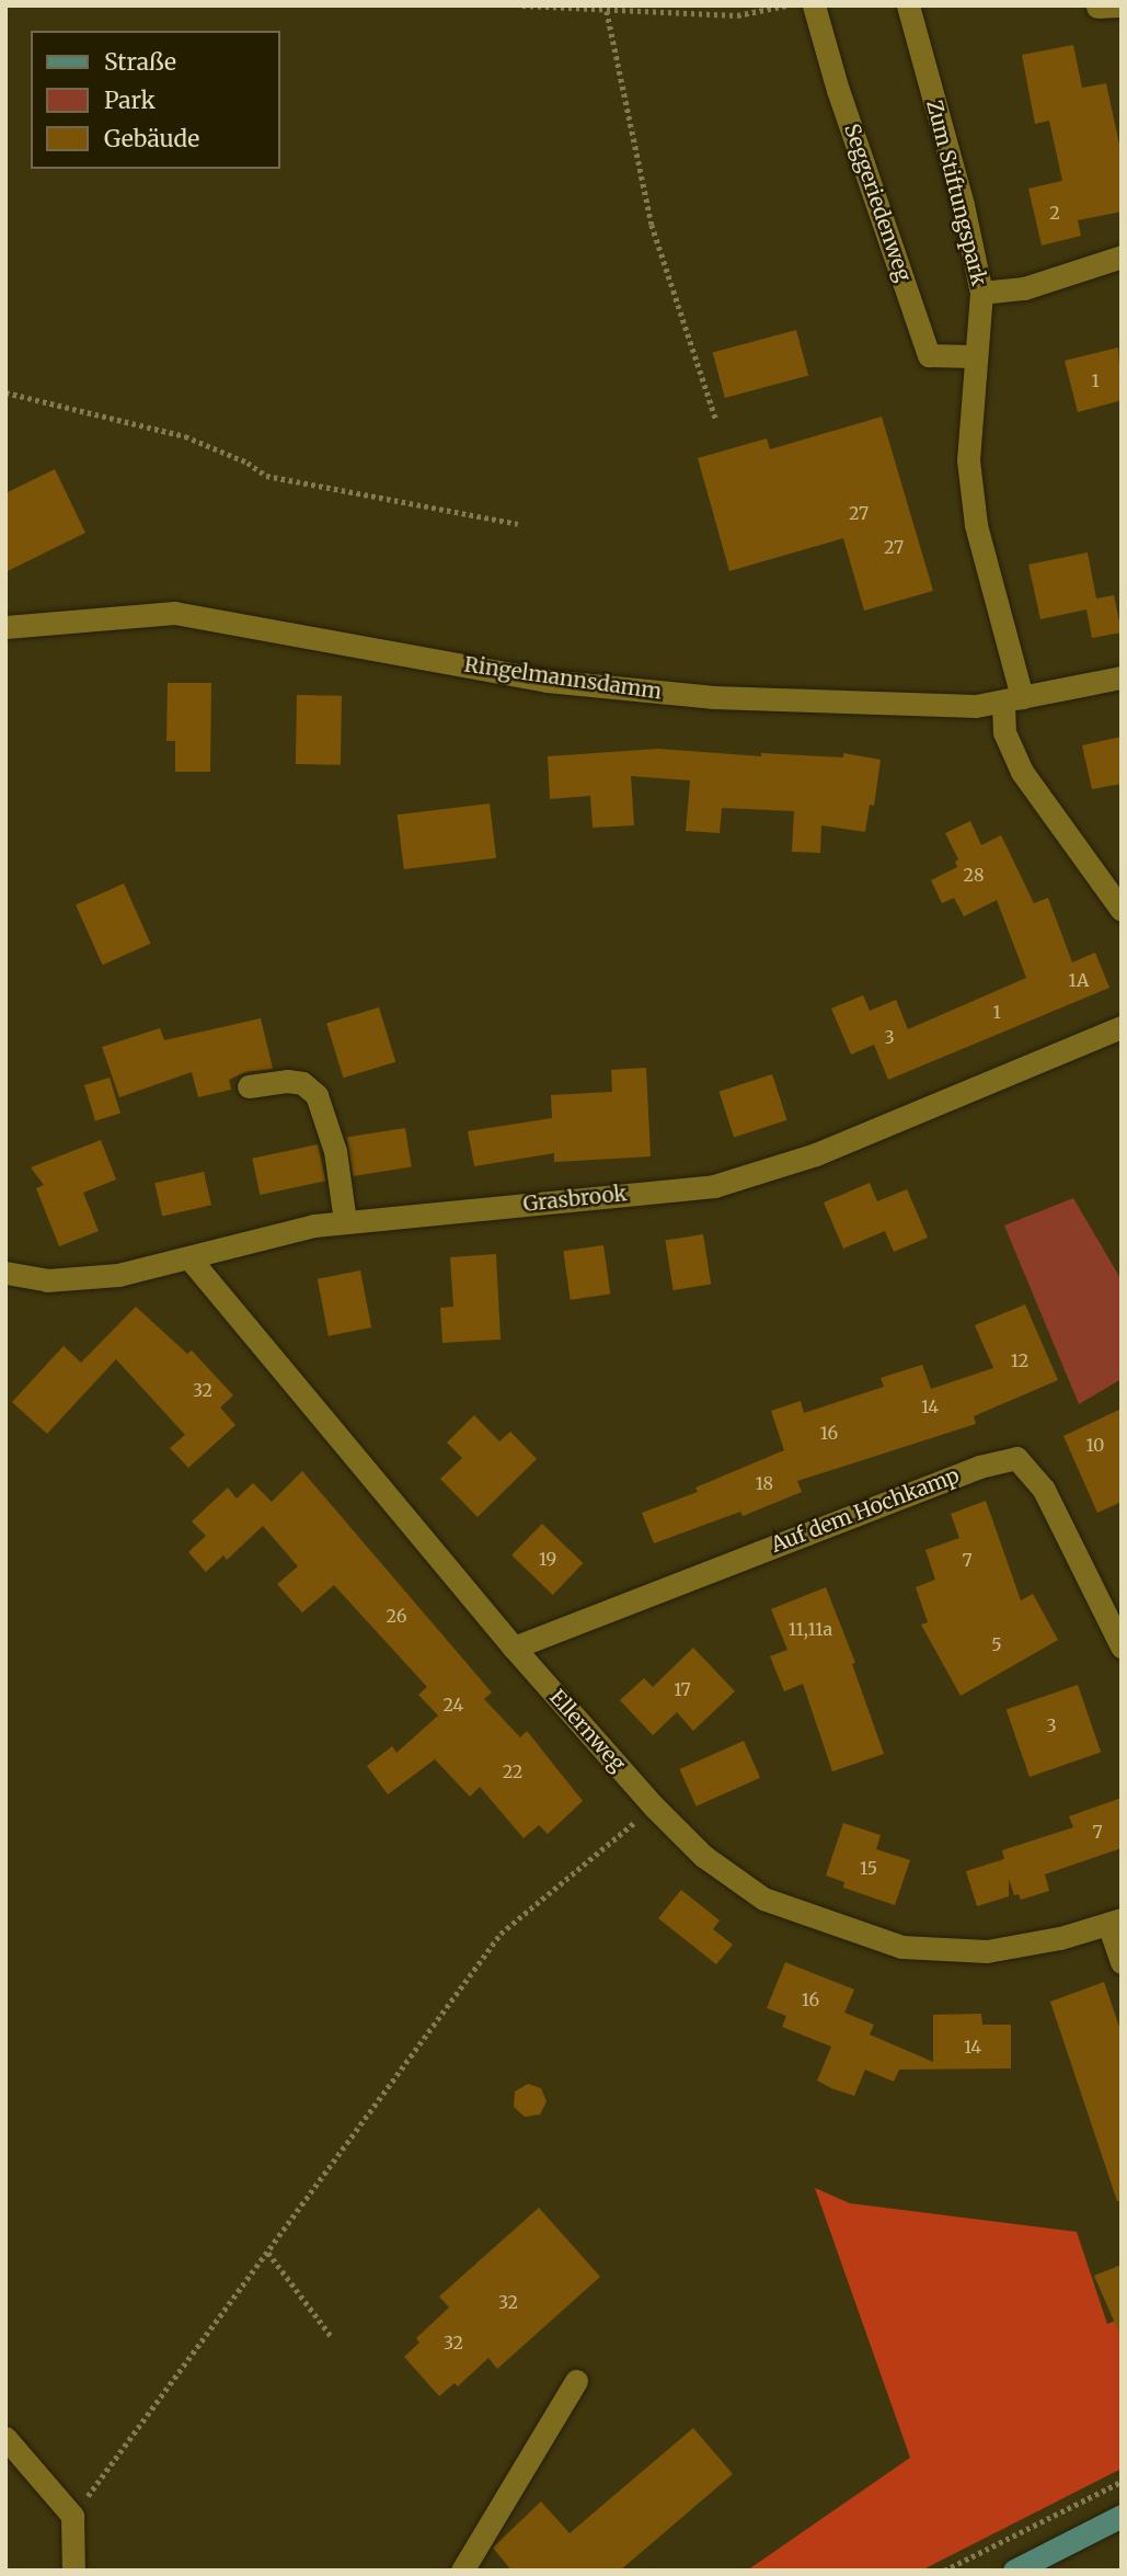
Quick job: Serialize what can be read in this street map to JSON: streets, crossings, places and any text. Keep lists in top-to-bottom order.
{
  "streets": {
    "street": [
      "Zum Stiftungspark",
      "Seggeriedenweg",
      "Ringelmannsdamm",
      "Grasbrook",
      "Auf dem Hochkamp",
      "Ellernweg"
    ]
  },
  "crossings": [
    ["Zum Stiftungspark", "Seggeriedenweg"],
    ["Zum Stiftungspark", "Ringelmannsdamm"],
    ["Grasbrook", "Ellernweg"],
    ["Auf dem Hochkamp", "Ellernweg"]
  ],
  "house_numbers": [
    "2",
    "1",
    "27",
    "27",
    "28",
    "1A",
    "1",
    "3",
    "12",
    "32",
    "14",
    "16",
    "10",
    "18",
    "19",
    "7",
    "26",
    "11,11a",
    "5",
    "17",
    "24",
    "3",
    "22",
    "7",
    "15",
    "16",
    "14",
    "32",
    "32"
  ],
  "legend": ["Straße", "Park", "Gebäude"]
}
